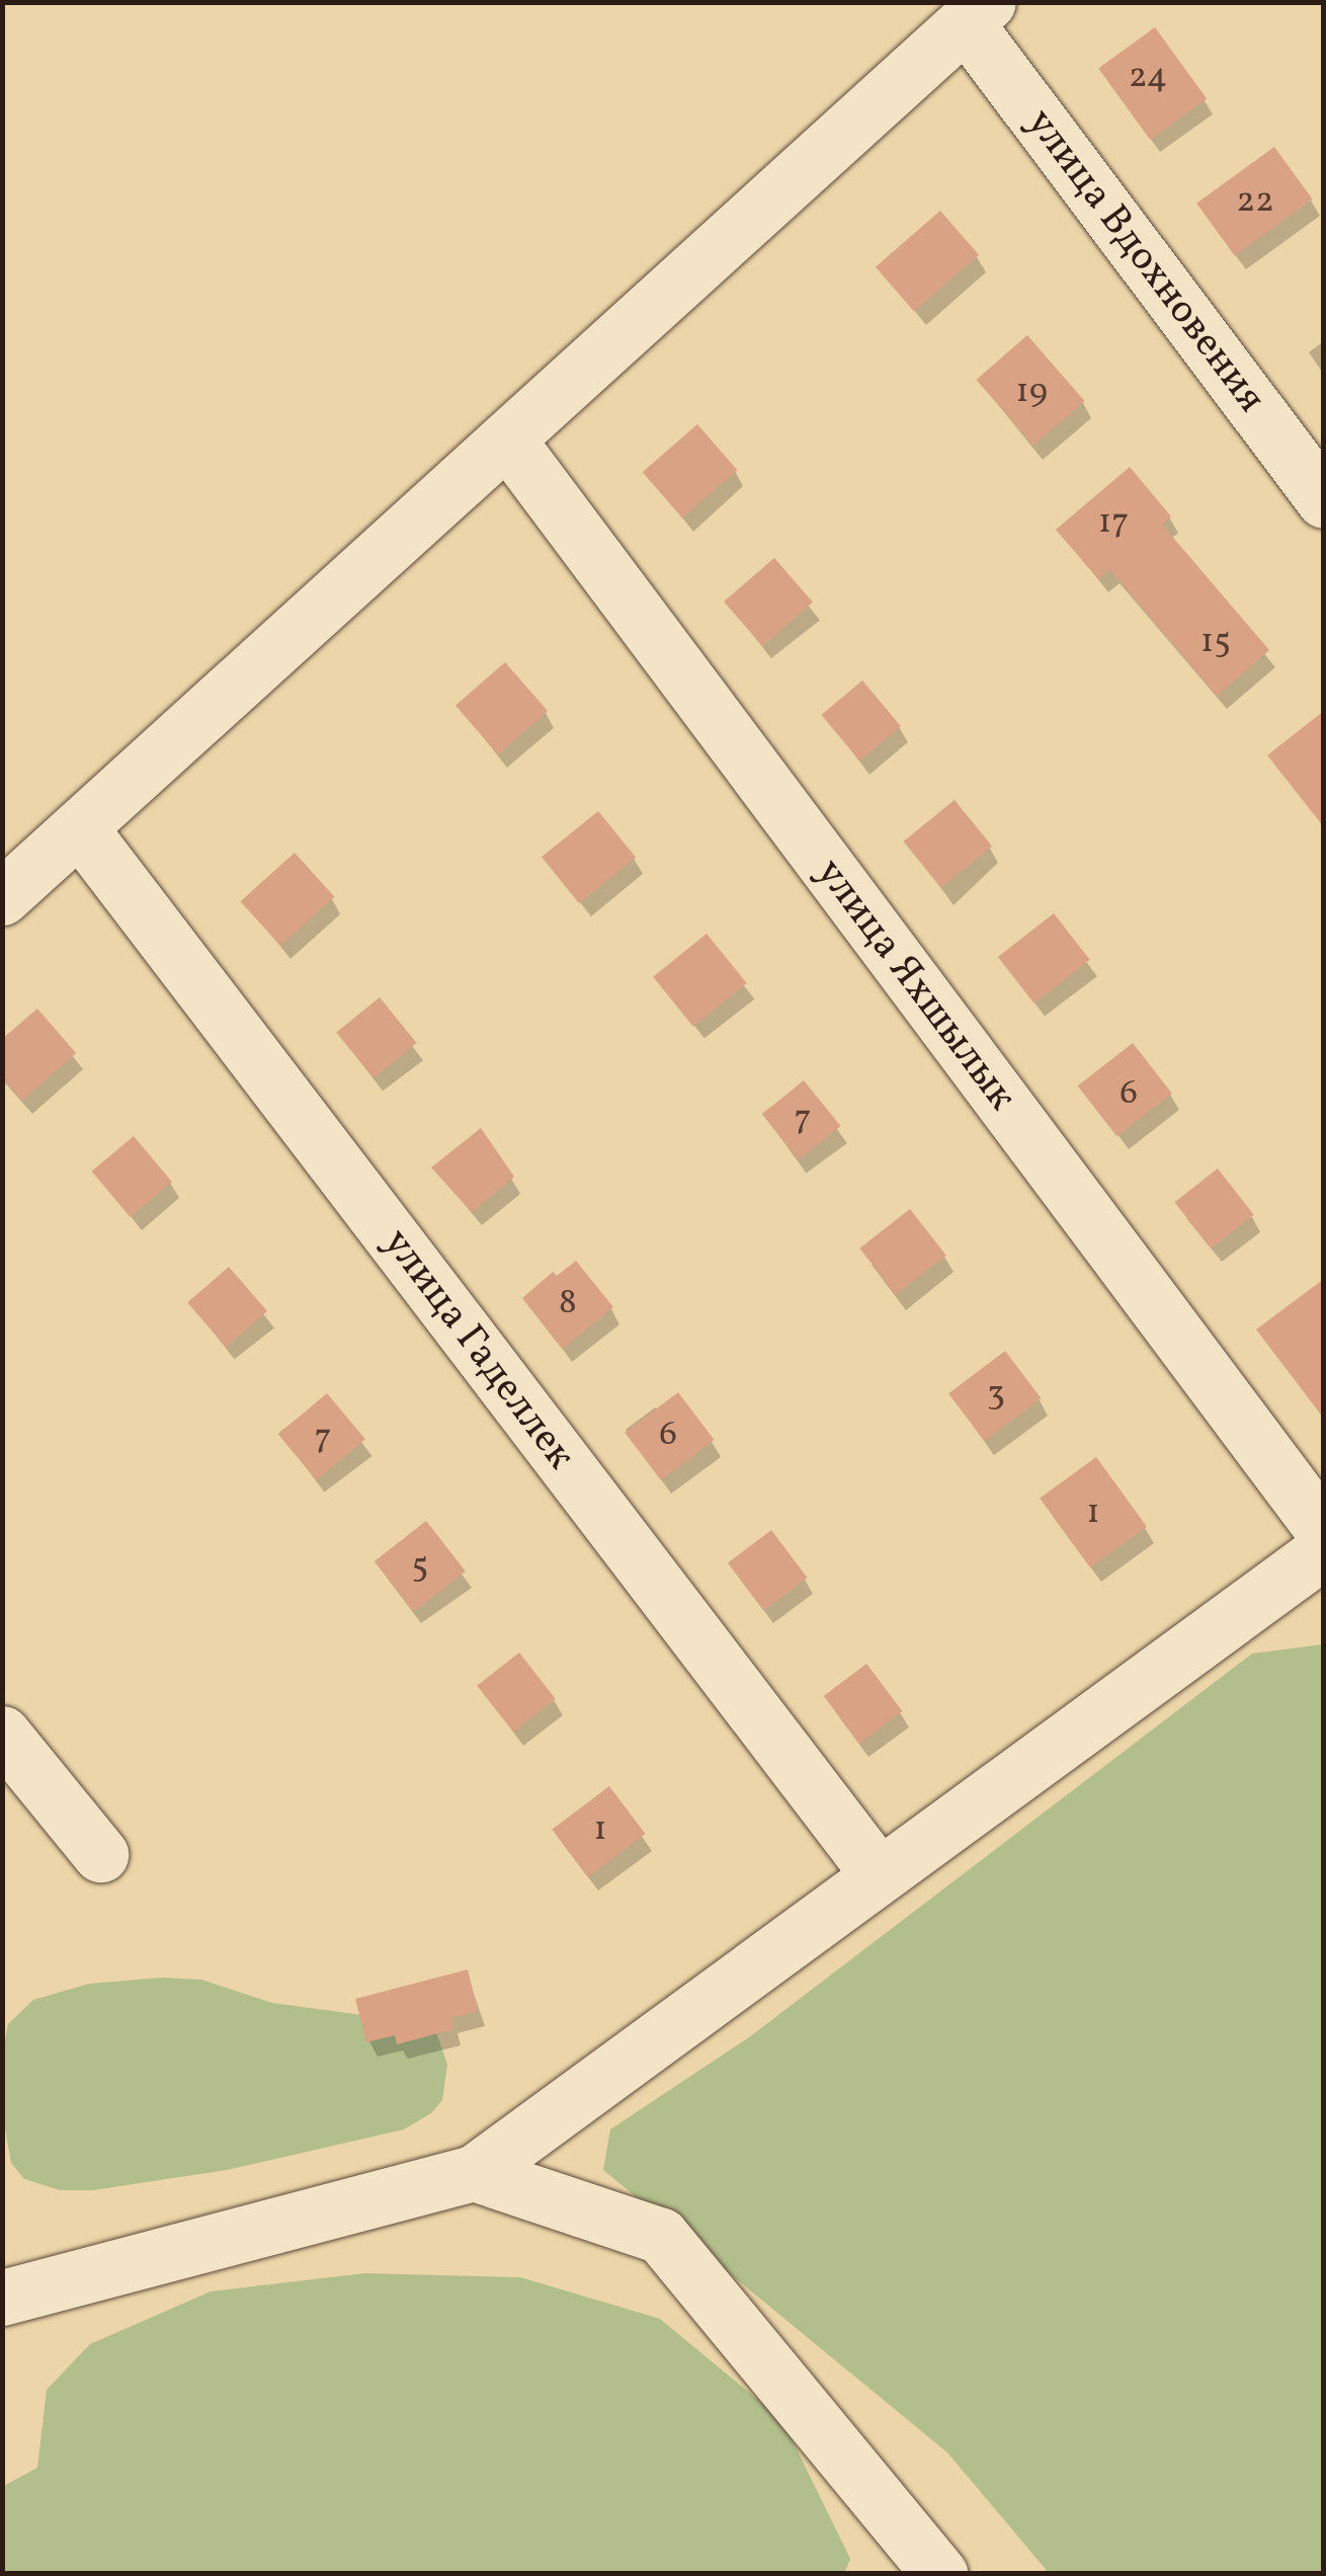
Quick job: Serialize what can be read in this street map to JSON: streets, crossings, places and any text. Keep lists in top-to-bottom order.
{
  "streets": {
    "street": ["улица Вдохновения", "улица Яхшылык", "улица Гаделлек"]
  },
  "house_numbers": [
    "24",
    "22",
    "19",
    "17",
    "15",
    "6",
    "7",
    "8",
    "3",
    "6",
    "7",
    "1",
    "5",
    "1"
  ]
}
